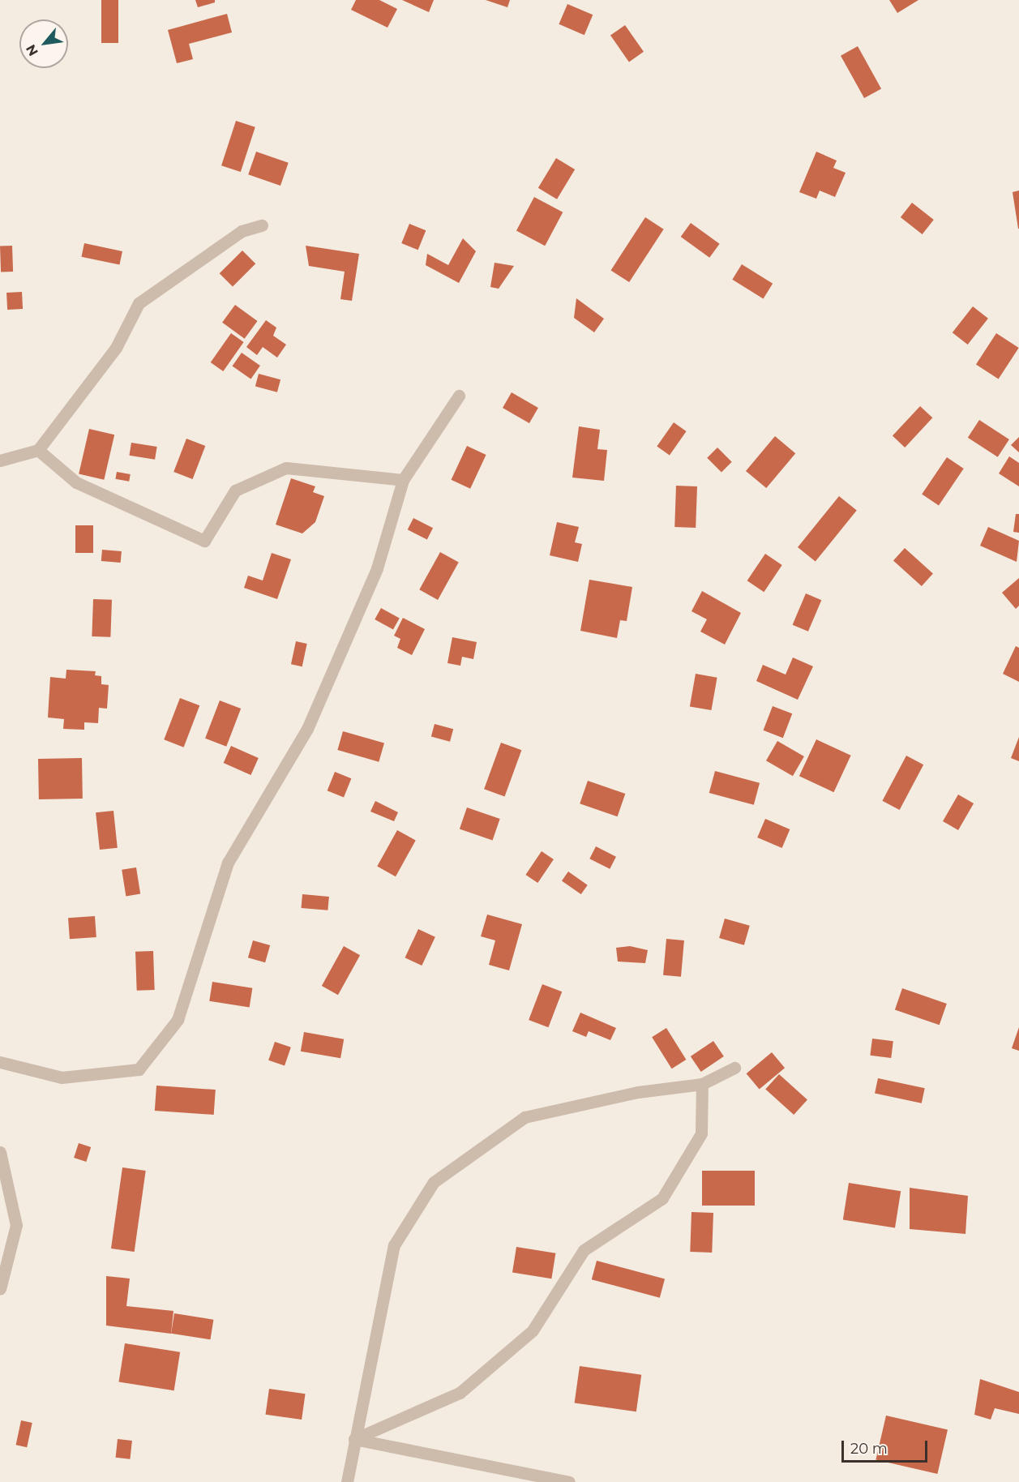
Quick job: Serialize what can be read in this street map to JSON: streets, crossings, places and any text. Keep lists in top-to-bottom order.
{
  "scale_bar": "20 m",
  "north": "bottom left"
}
